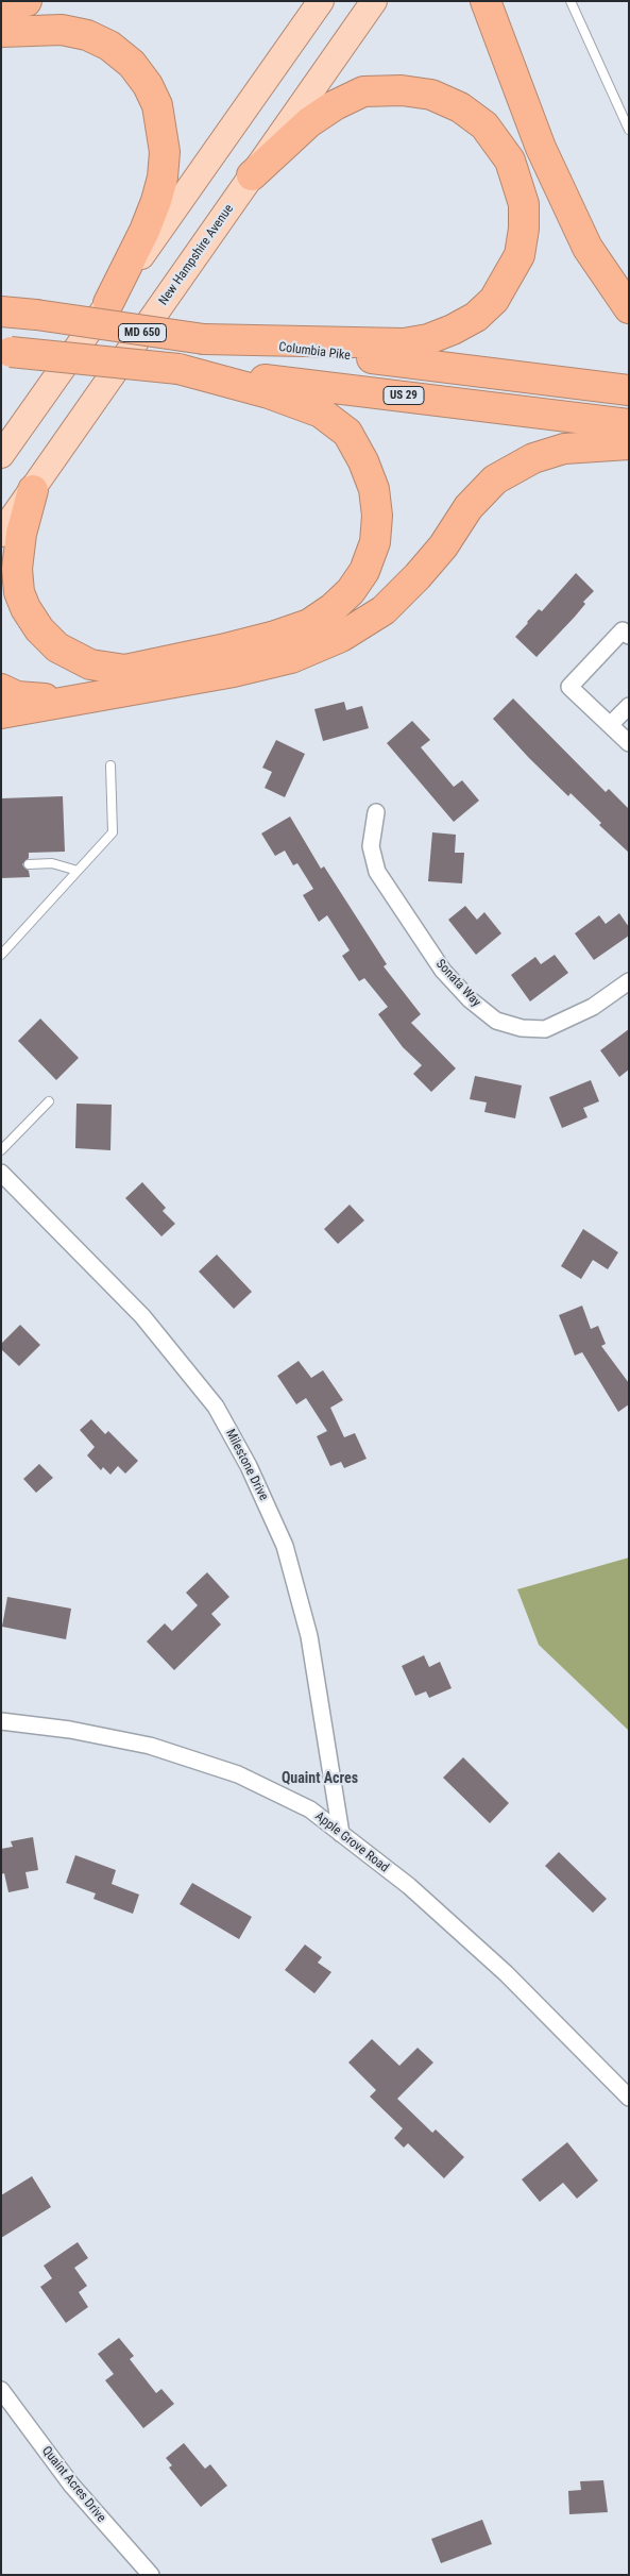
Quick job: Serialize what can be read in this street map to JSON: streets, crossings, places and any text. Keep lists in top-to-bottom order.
{
  "streets": {
    "highway": ["Columbia Pike", "US 29"],
    "main road": ["New Hampshire Avenue", "MD 650"],
    "street": [
      "Sonata Way",
      "Milestone Drive",
      "Apple Grove Road",
      "Quaint Acres Drive"
    ]
  },
  "crossings": [
    ["Milestone Drive", "Apple Grove Road"]
  ],
  "districts": ["Quaint Acres"]
}
